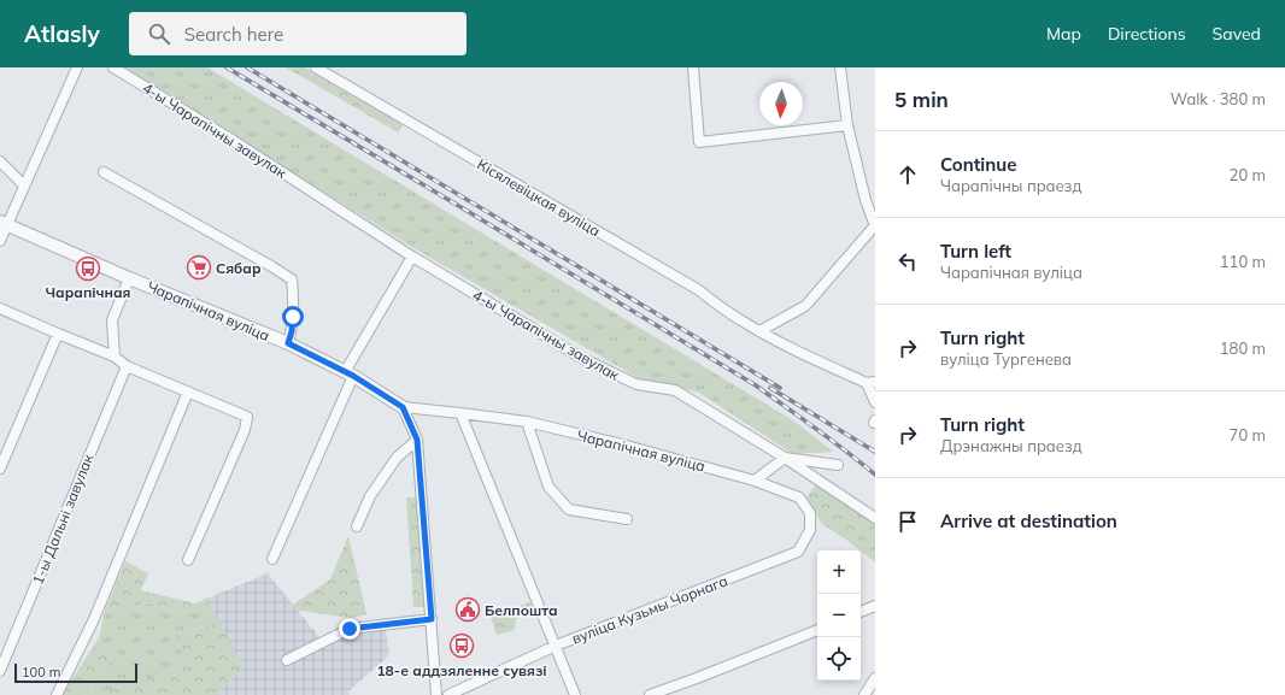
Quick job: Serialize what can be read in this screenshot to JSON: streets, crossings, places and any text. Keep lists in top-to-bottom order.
{
  "streets": {
    "street": [
      "4-ы Чарапічны завулак",
      "Кісялевіцкая вуліца",
      "Чарапічная вуліца",
      "1-ы Дальні завулак",
      "вуліца Кузьмы Чорнага"
    ]
  },
  "crossings": [
    ["Чарапічная вуліца", "вуліца Кузьмы Чорнага"]
  ],
  "places": {
    "supermarket": ["Сябар"],
    "bus stop": ["Чарапічная", "18-е аддзяленне сувязі"],
    "public building": ["Белпошта"]
  },
  "scale_bar": "100 m",
  "north": "bottom",
  "page": {
    "header": "Atlasly",
    "search": "Search here",
    "nav": ["Map", "Directions", "Saved"],
    "heading": ["5 min", "Walk · 380 m"],
    "list": [
      ["Continue", "Чарапічны праезд", "20 m"],
      ["Turn left", "Чарапічная вуліца", "110 m"],
      ["Turn right", "вуліца Тургенева", "180 m"],
      ["Turn right", "Дрэнажны праезд", "70 m"],
      "Arrive at destination"
    ],
    "map_buttons": ["+", "−"],
    "scale": "100 m"
  }
}
